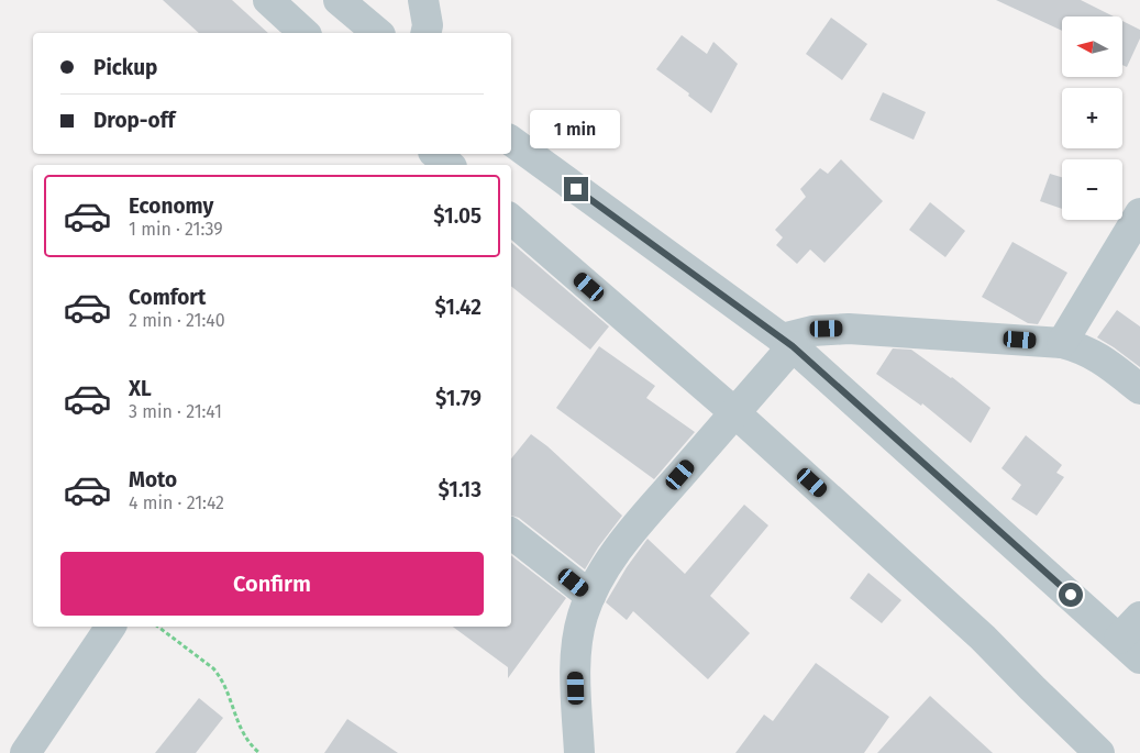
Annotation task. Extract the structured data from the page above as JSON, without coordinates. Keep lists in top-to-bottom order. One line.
{"north":"left","page":{"map_buttons":["+","−"],"banner":["Pickup","Drop-off"],"bubble":"1 min","list":[{"name":"Economy","note":"1 min · 21:39","value":"$1.05"},{"name":"Comfort","note":"2 min · 21:40","value":"$1.42"},{"name":"XL","note":"3 min · 21:41","value":"$1.79"},{"name":"Moto","note":"4 min · 21:42","value":"$1.13"}],"buttons":"Confirm"}}
